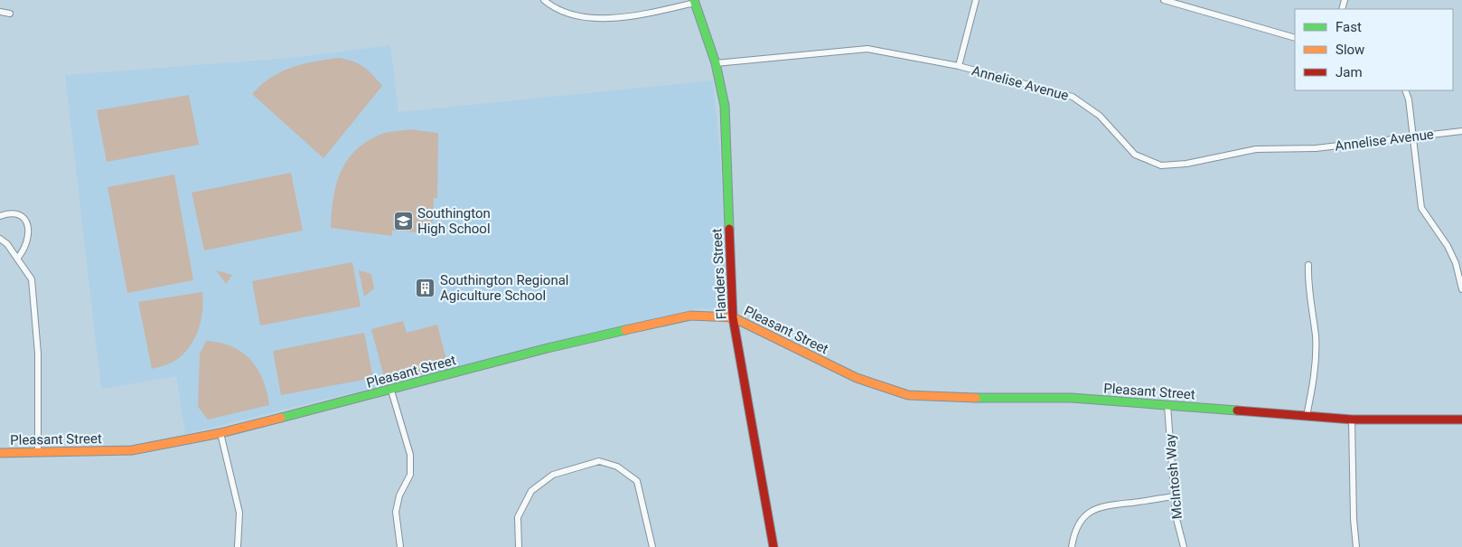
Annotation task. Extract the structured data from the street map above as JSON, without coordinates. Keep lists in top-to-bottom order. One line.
{"streets":{"street":["Annelise Avenue","Flanders Street","Pleasant Street","McIntosh Way"]},"crossings":[["Annelise Avenue","Flanders Street"],["Flanders Street","Pleasant Street"],["Pleasant Street","McIntosh Way"]],"places":{"school or university":["Southington High School"],"building":["Southington Regional Agiculture School"]},"legend":["Fast","Slow","Jam"]}
